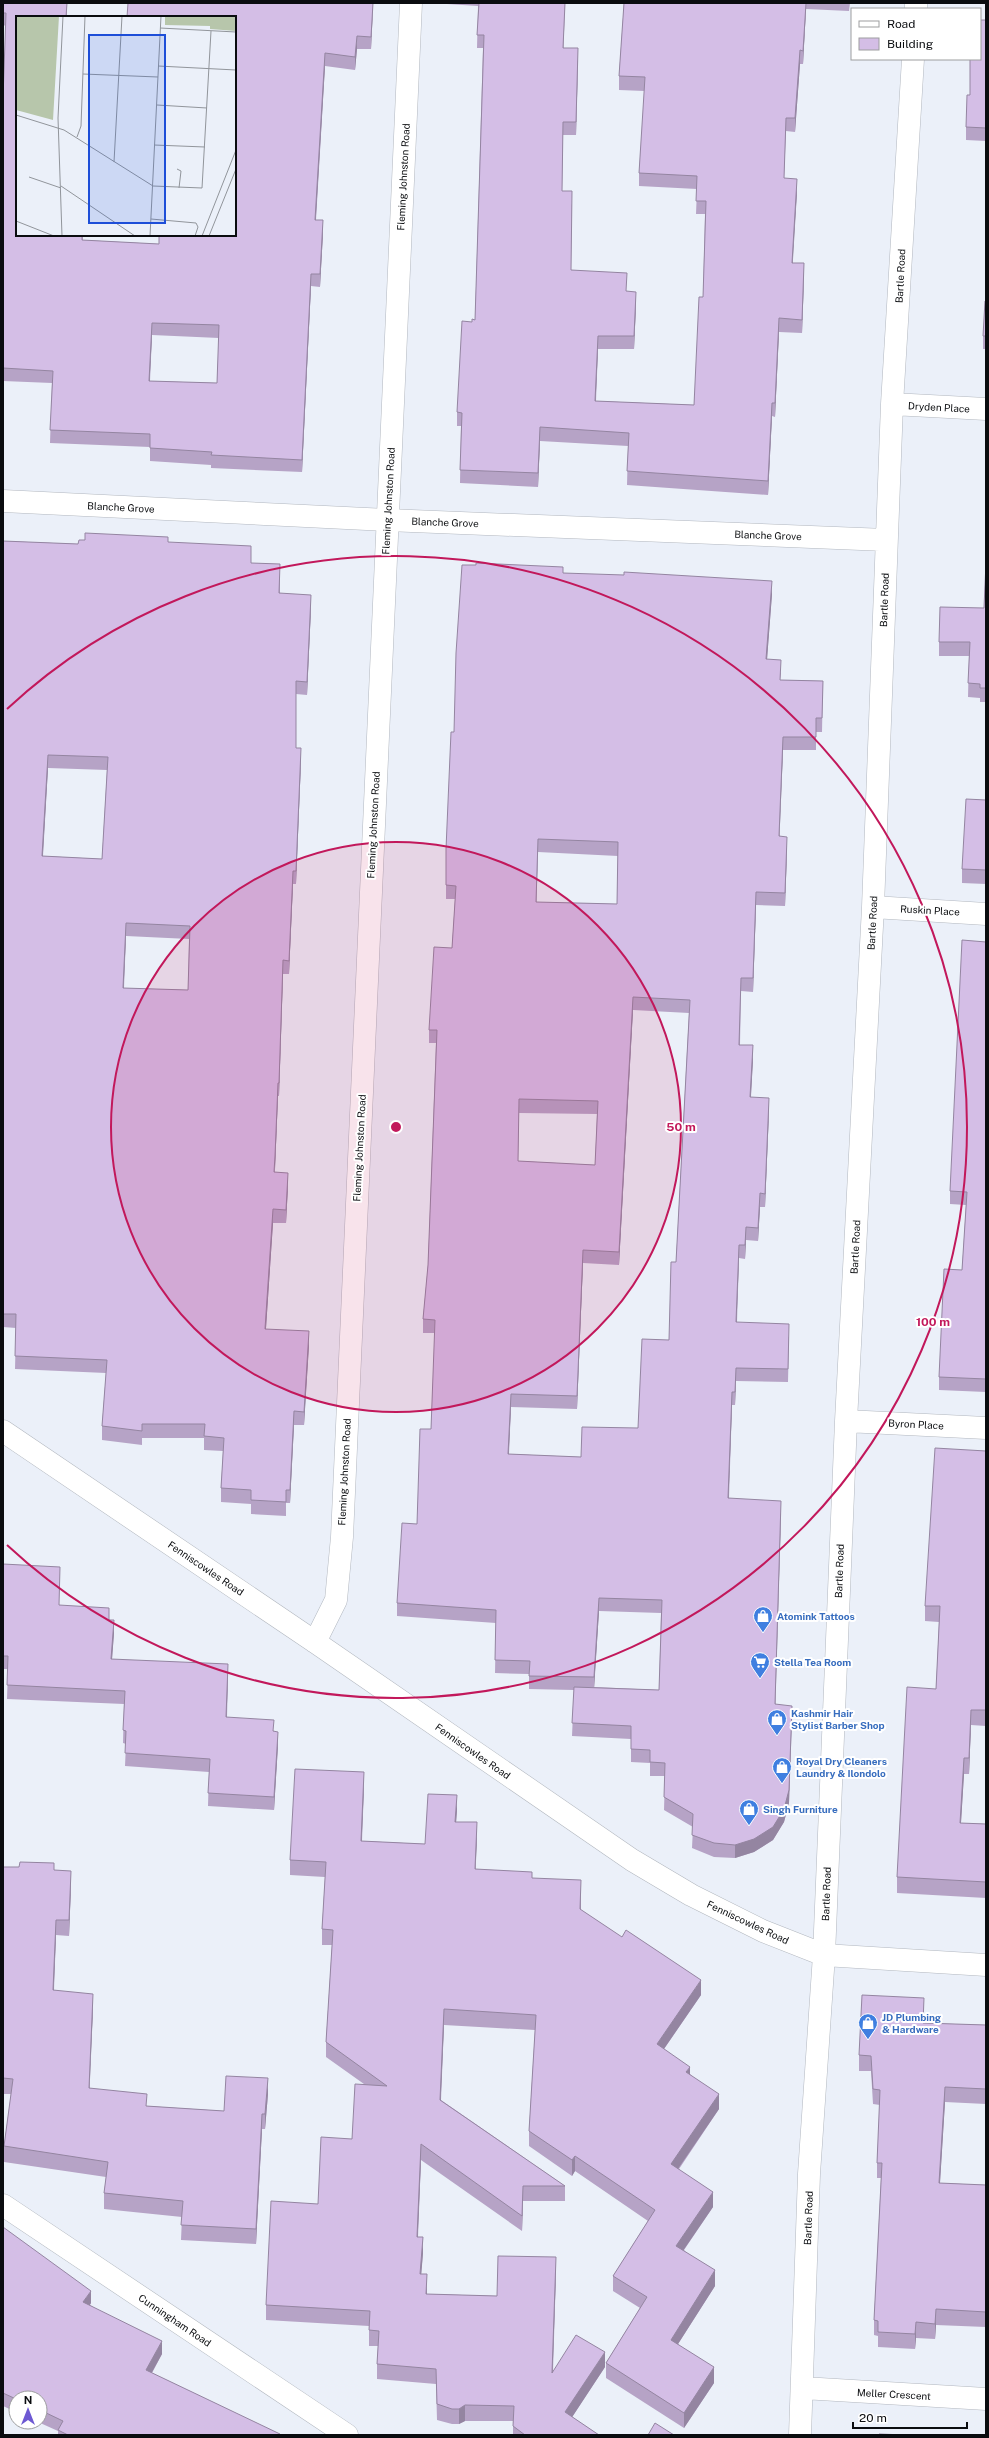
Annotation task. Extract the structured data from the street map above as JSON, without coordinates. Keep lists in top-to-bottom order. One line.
{"streets":{"street":["Fleming Johnston Road","Bartle Road","Dryden Place","Blanche Grove","Ruskin Place","Byron Place","Fenniscowles Road","Cunningham Road","Meller Crescent"]},"crossings":[["Fleming Johnston Road","Blanche Grove"],["Fleming Johnston Road","Fenniscowles Road"],["Bartle Road","Dryden Place"],["Bartle Road","Blanche Grove"],["Bartle Road","Ruskin Place"],["Bartle Road","Byron Place"],["Bartle Road","Fenniscowles Road"],["Bartle Road","Meller Crescent"]],"places":{"shop":["Atomink Tattoos","Kashmir Hair Stylist Barber Shop","Royal Dry Cleaners Laundry & Ilondolo","Singh Furniture","JD Plumbing & Hardware"],"supermarket":["Stella Tea Room"]},"legend":["Road","Building"],"scale_bar":"20 m","north":"top","rings":["50 m","100 m"]}
